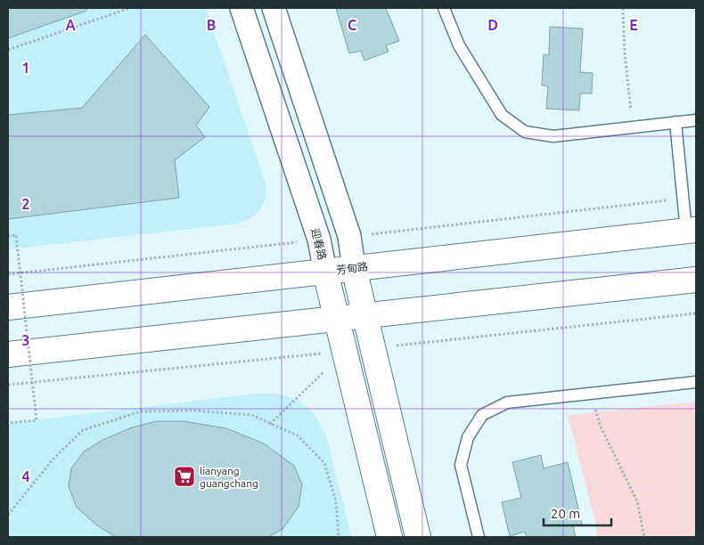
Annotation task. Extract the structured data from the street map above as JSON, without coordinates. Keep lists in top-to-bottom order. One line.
{"streets":{"main road":["迎春路","芳甸路"]},"crossings":[["迎春路","芳甸路"]],"places":{"supermarket":["lianyang guangchang"]},"scale_bar":"20 m","grid":{"columns":["A","B","C","D","E"],"rows":["1","2","3","4"]}}
